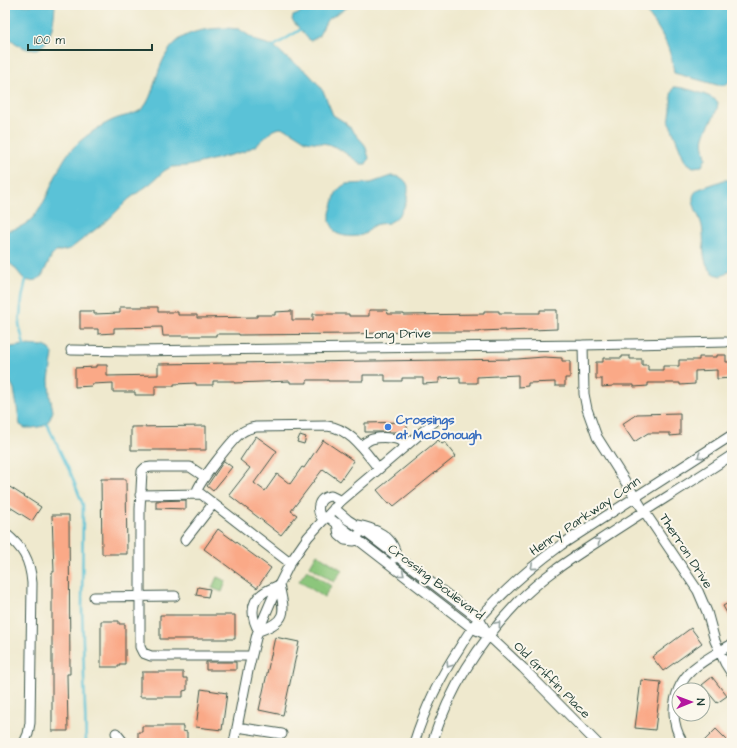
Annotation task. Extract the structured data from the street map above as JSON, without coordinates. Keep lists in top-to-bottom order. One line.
{"streets":{"street":["Long Drive","Henry Parkway Conn","Therron Drive","Crossing Boulevard","Old Griffin Place"]},"crossings":[["Long Drive","Therron Drive"],["Henry Parkway Conn","Therron Drive"],["Henry Parkway Conn","Crossing Boulevard"],["Crossing Boulevard","Old Griffin Place"]],"places":["Crossings at McDonough"],"scale_bar":"100 m","north":"right"}
